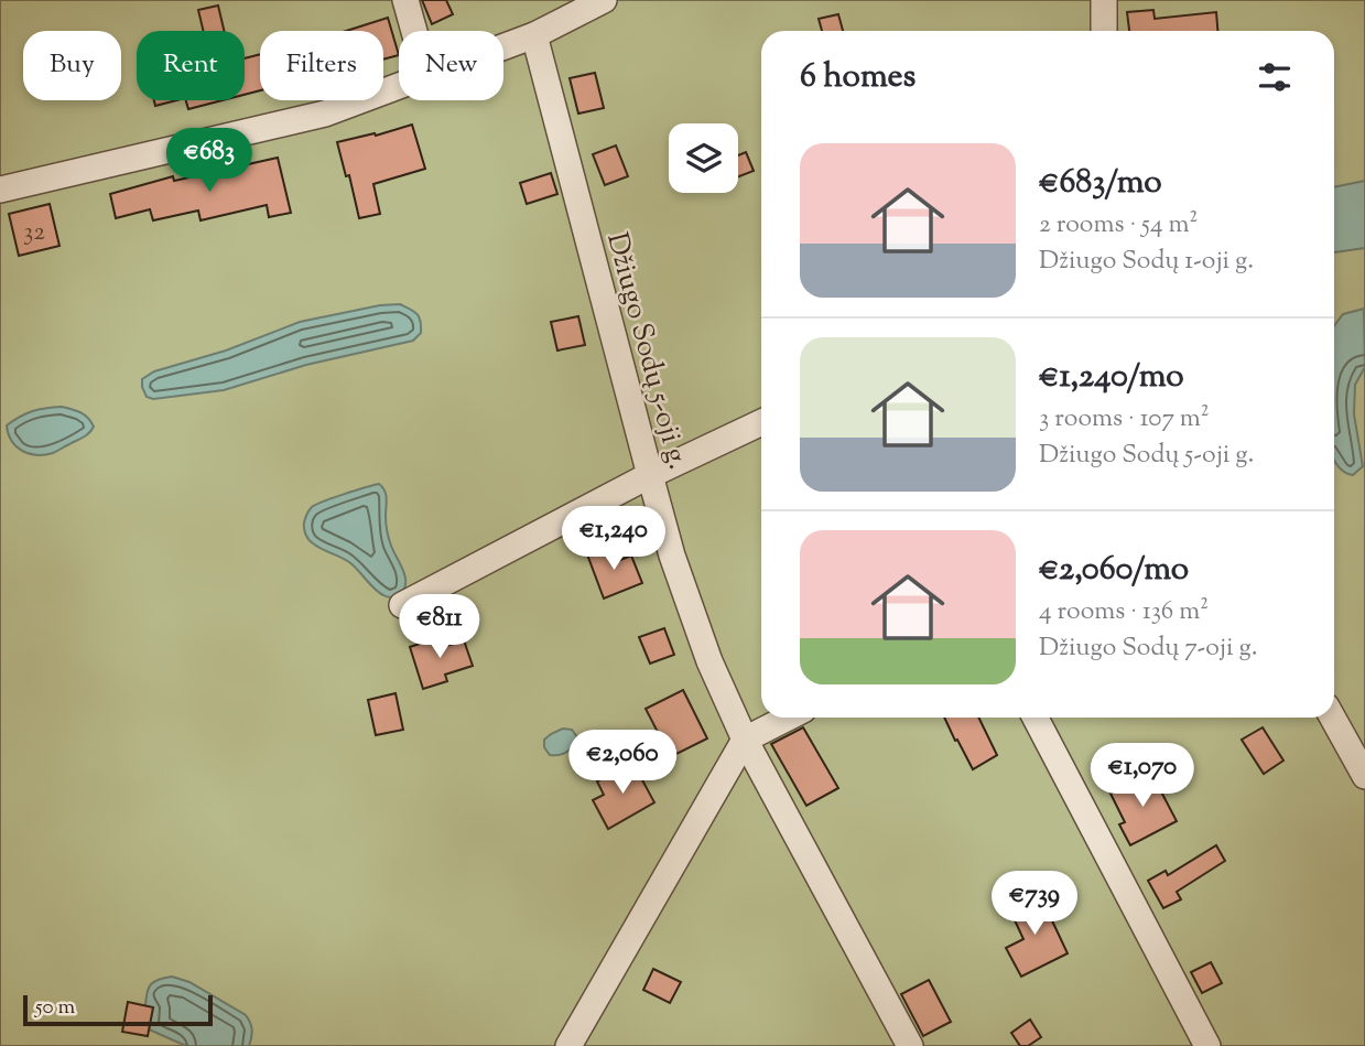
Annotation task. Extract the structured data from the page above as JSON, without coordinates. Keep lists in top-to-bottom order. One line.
{"streets":{"street":["Džiugo Sodų 5-oji g."]},"house_numbers":["32"],"scale_bar":"50 m","page":{"chip":["Buy","Rent","Filters","New"],"heading":"6 homes","list":[{"name":"€683/mo","note":"2 rooms · 54 m² · Džiugo Sodų 1-oji g."},{"name":"€1,240/mo","note":"3 rooms · 107 m² · Džiugo Sodų 5-oji g."},{"name":"€2,060/mo","note":"4 rooms · 136 m² · Džiugo Sodų 7-oji g."}],"price":["€683","€1,240","€811","€2,060","€1,070","€739"],"scale":"50 m"}}
